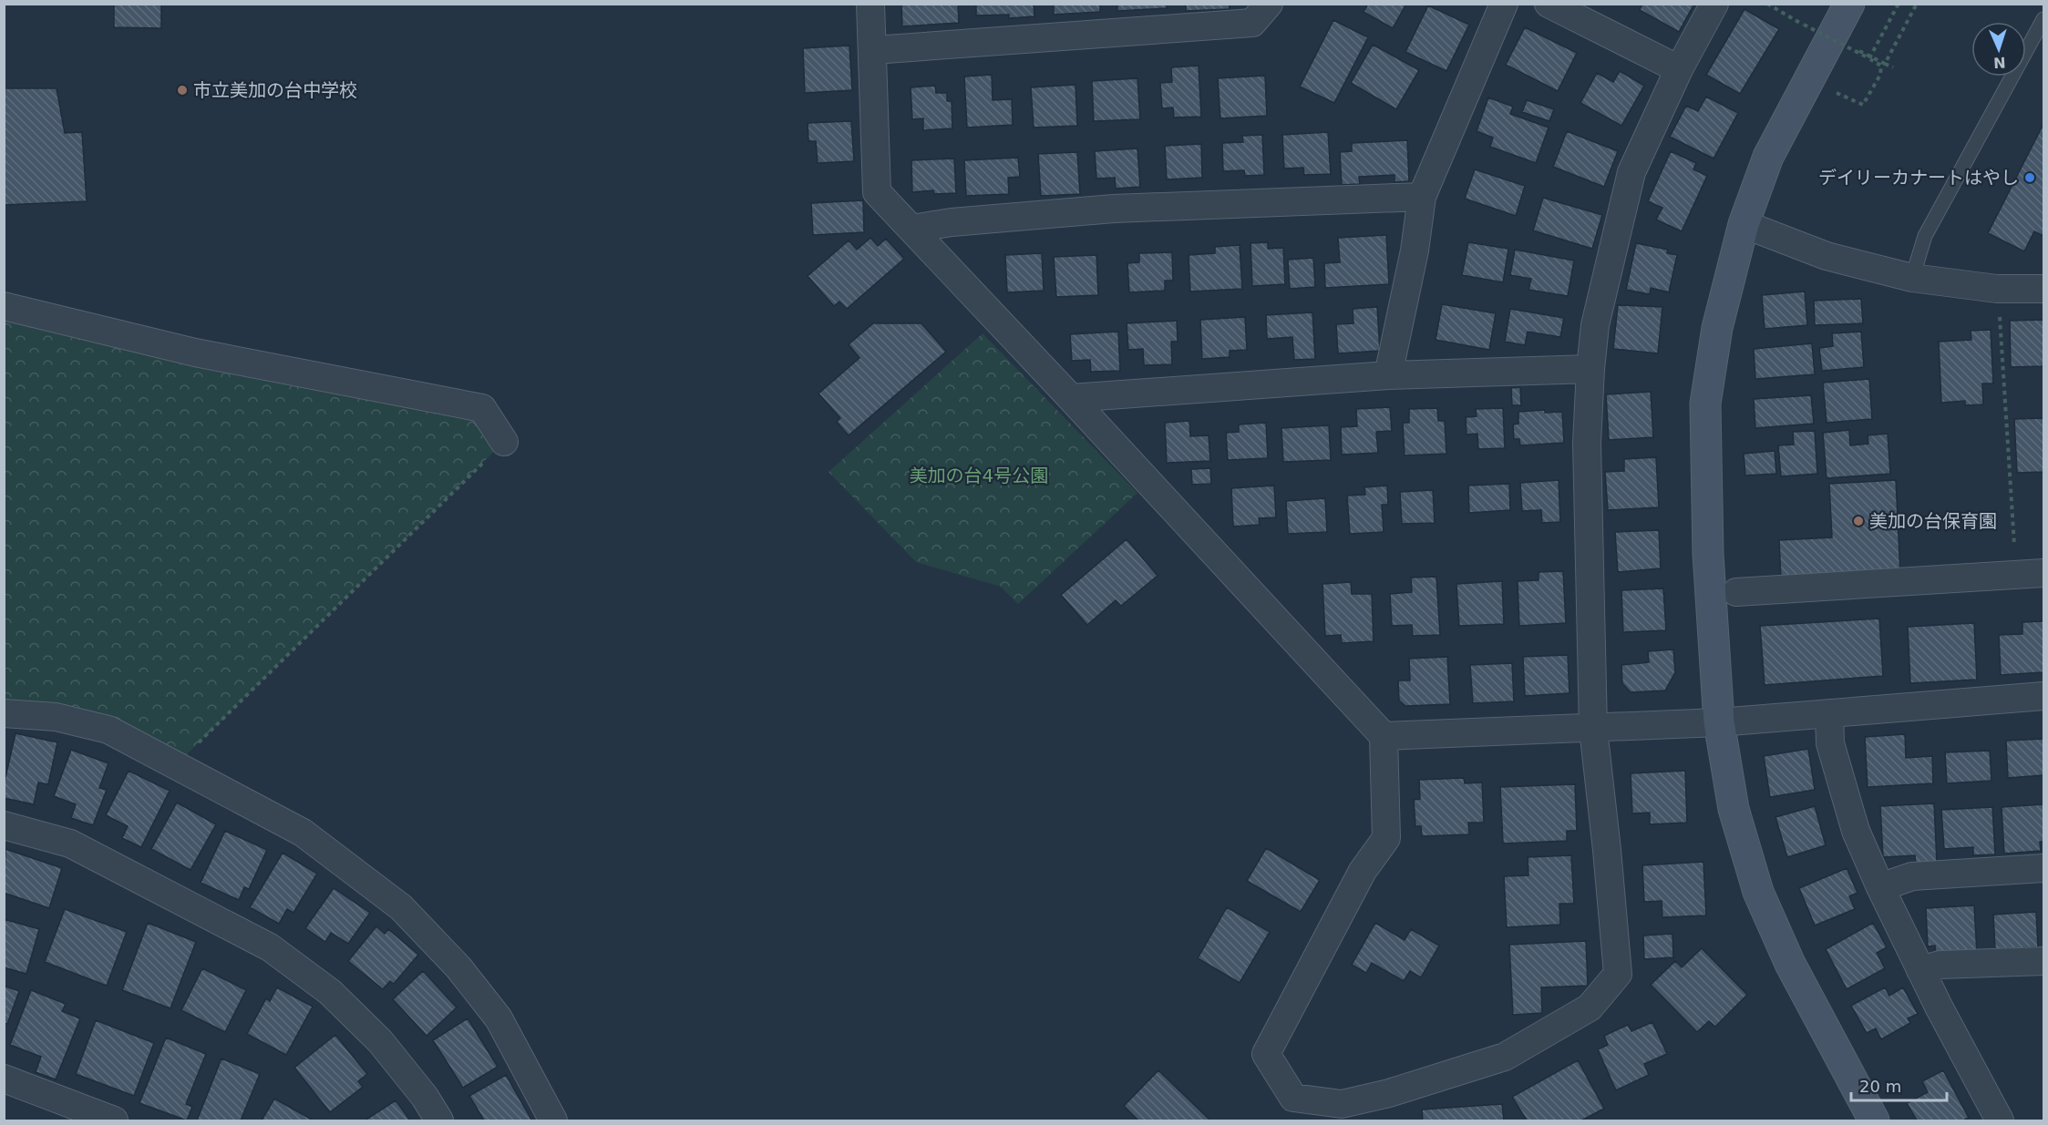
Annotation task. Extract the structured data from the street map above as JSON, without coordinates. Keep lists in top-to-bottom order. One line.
{"parks":["美加の台4号公園"],"places":["市立美加の台中学校","デイリーカナートはやし","美加の台保育園"],"scale_bar":"20 m","north":"bottom"}
